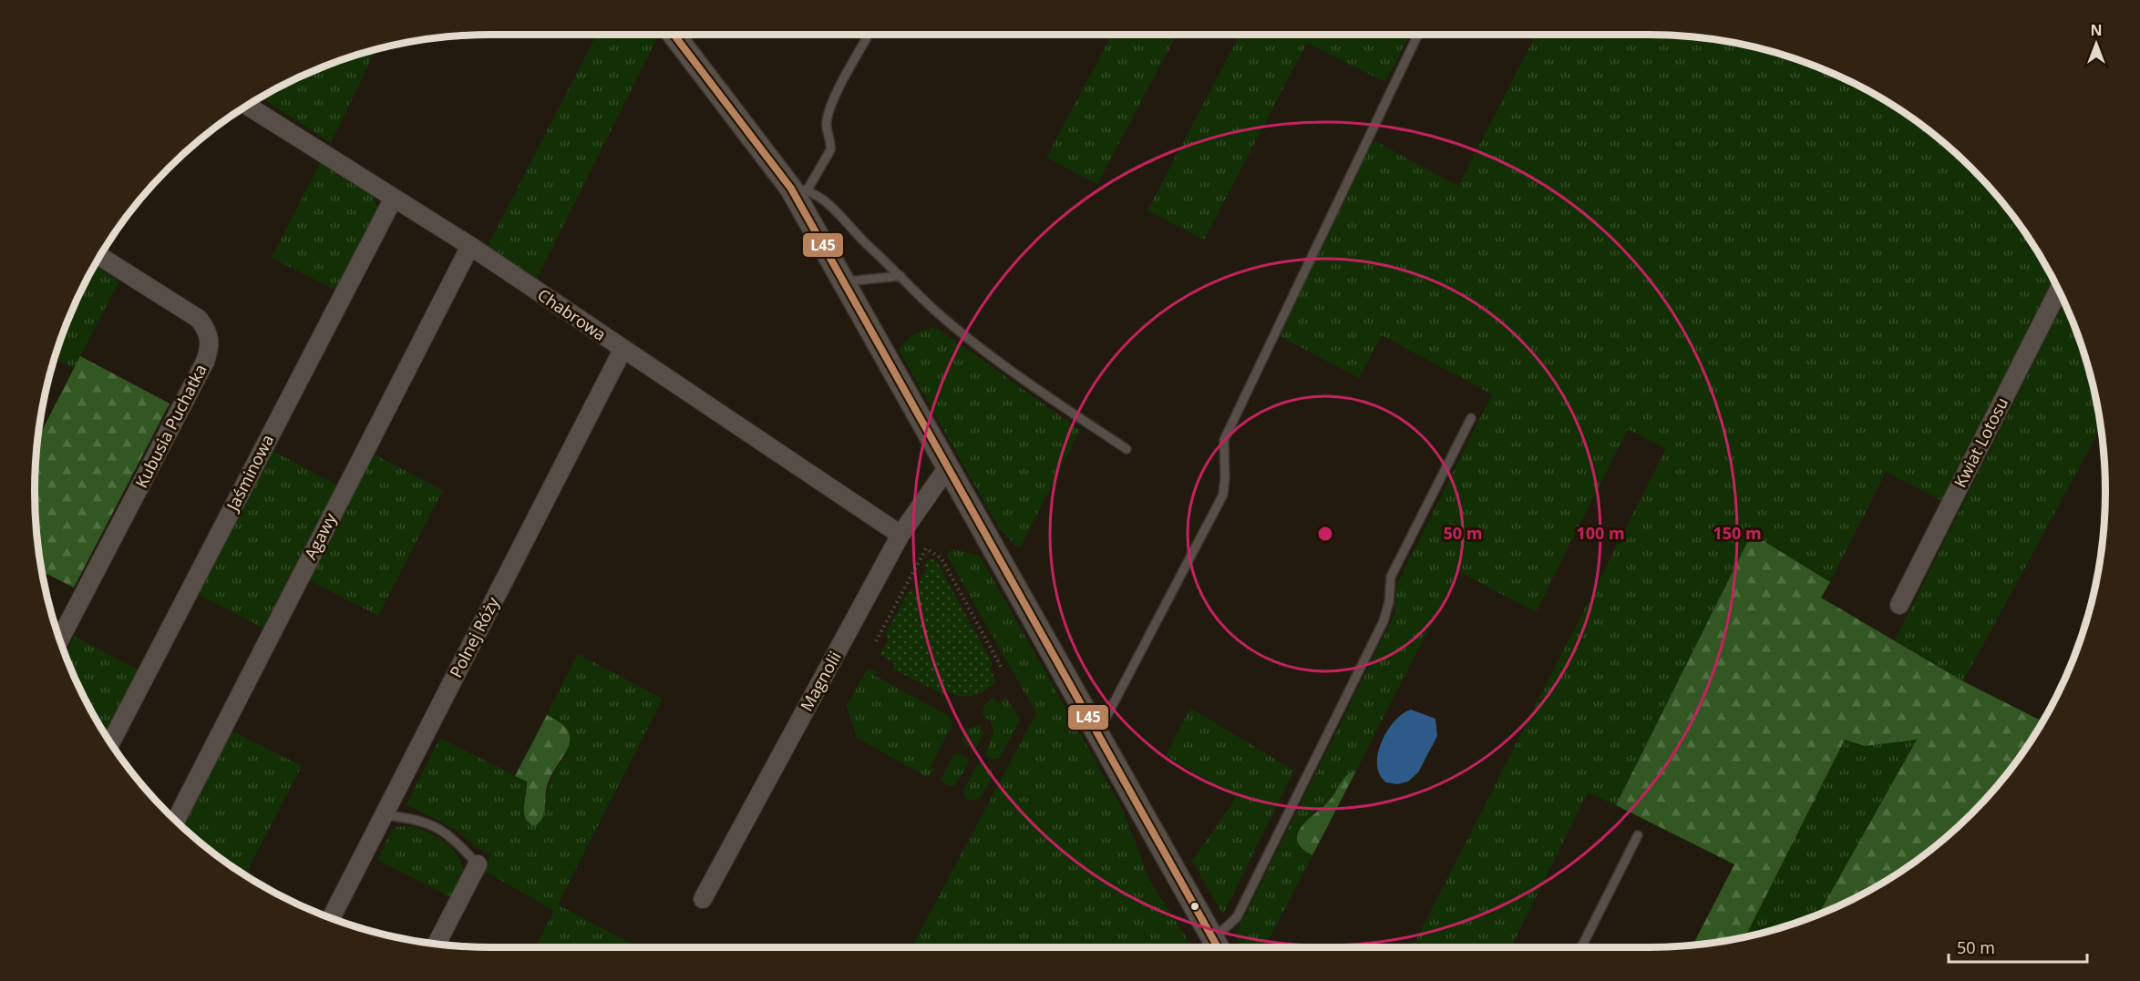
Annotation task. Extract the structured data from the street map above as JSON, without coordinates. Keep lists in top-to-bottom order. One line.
{"streets":{"street":["Chabrowa","Kubusia Puchatka","Kwiat Lotosu","Jaśminowa","Agawy","Polnej Róży","Magnolii"]},"crossings":[["Chabrowa","Jaśminowa"],["Chabrowa","Agawy"],["Chabrowa","Polnej Róży"],["Chabrowa","Magnolii"]],"lines":["transit line L45"],"scale_bar":"50 m","north":"top","rings":["50 m","100 m","150 m"]}
